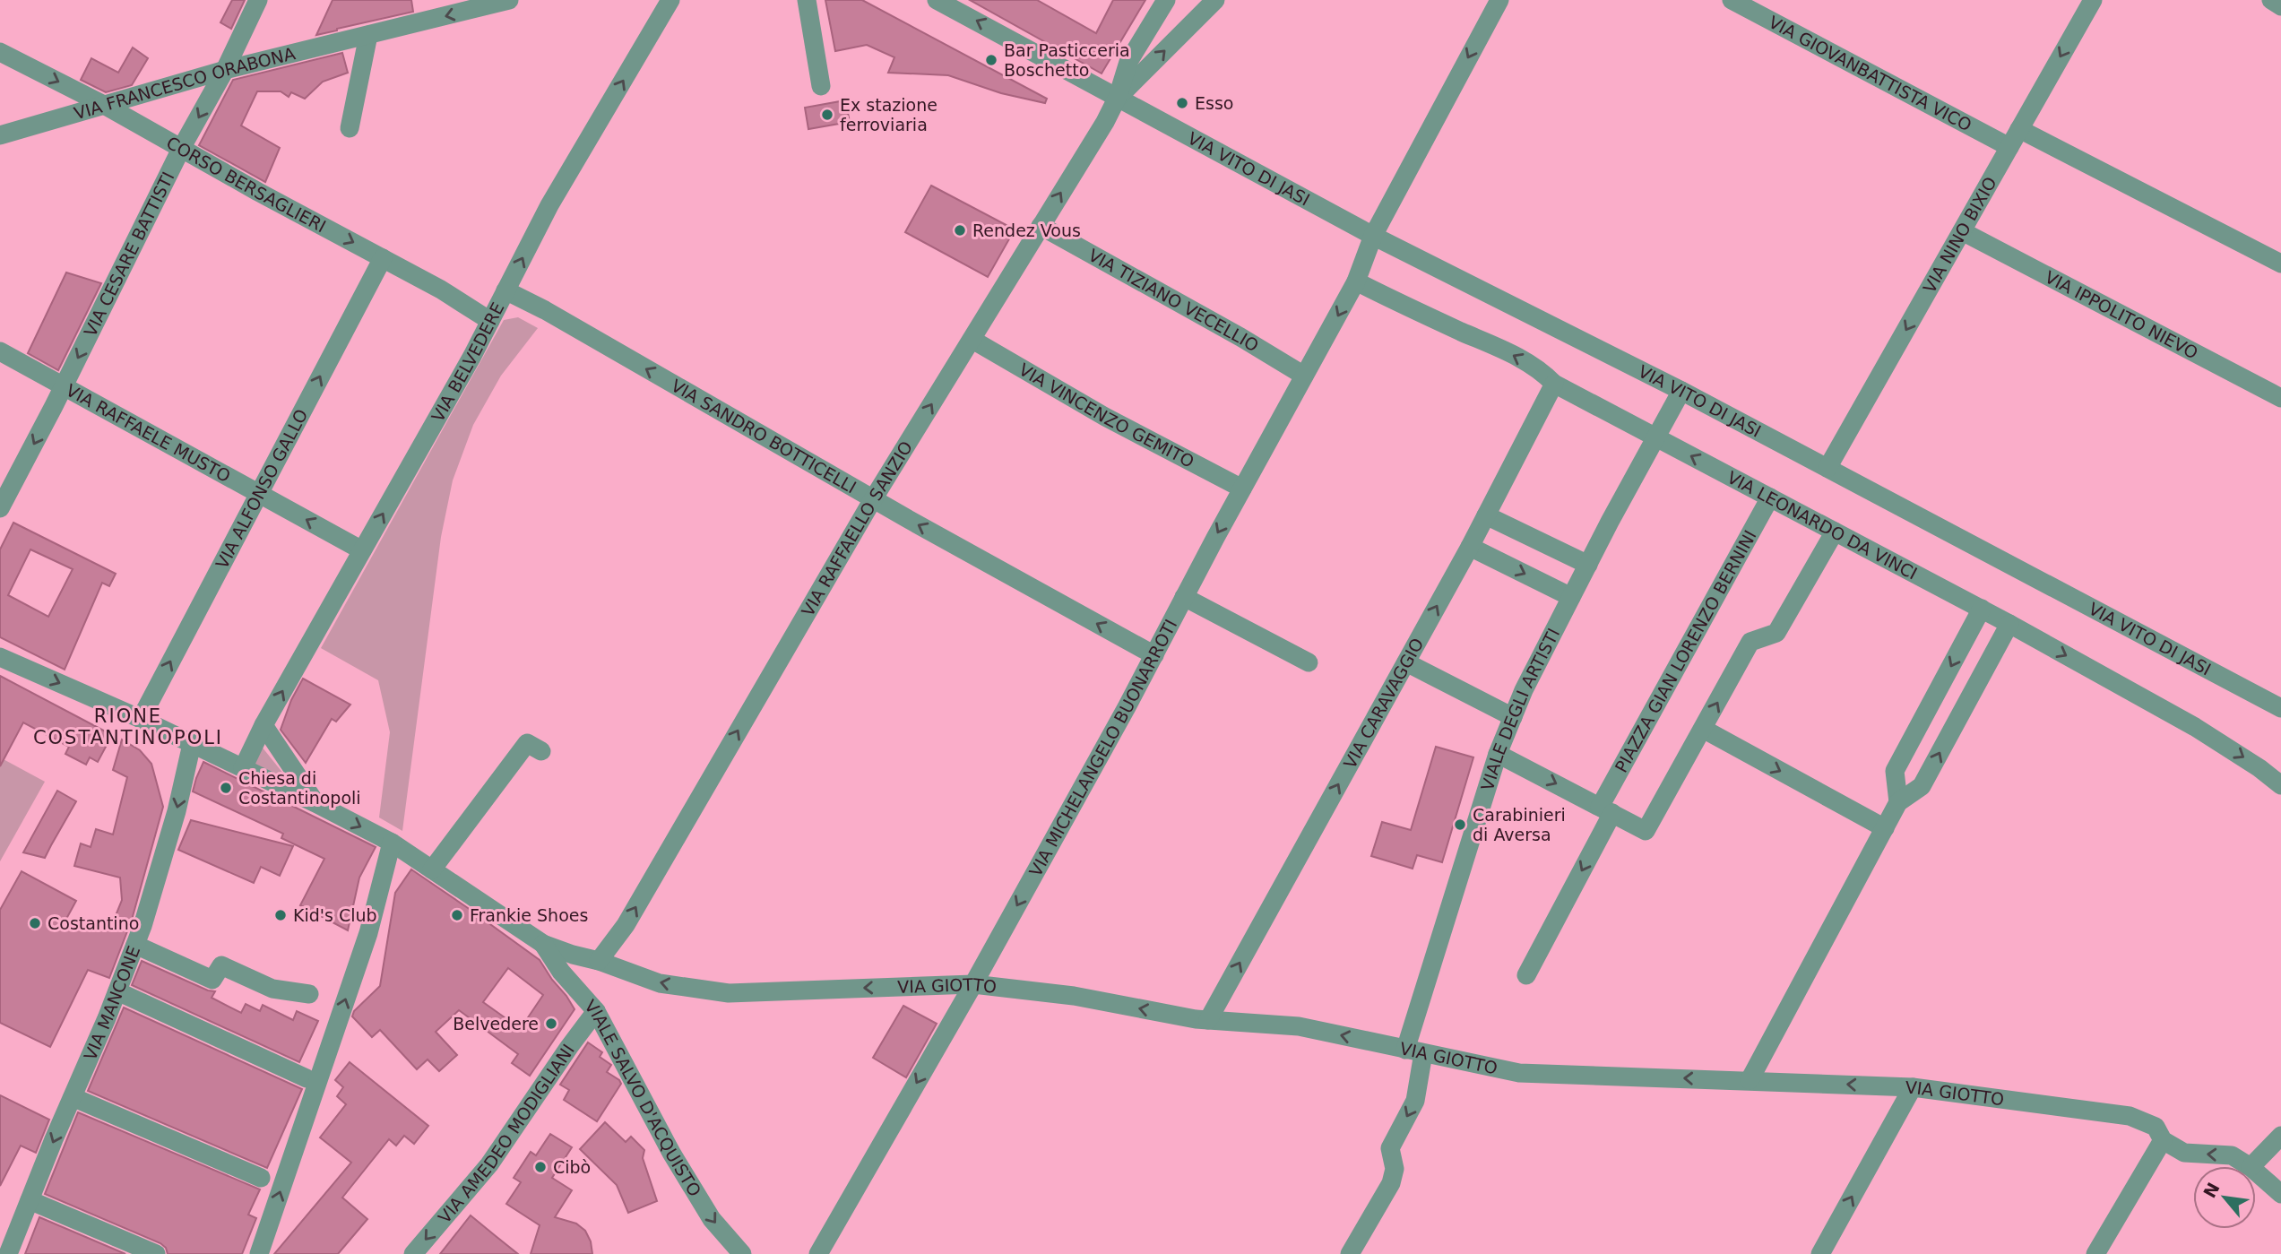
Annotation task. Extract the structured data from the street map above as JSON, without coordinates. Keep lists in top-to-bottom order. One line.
{"streets":{"street":["VIA GIOVANBATTISTA VICO","VIA FRANCESCO ORABONA","VIA VITO DI JASI","CORSO BERSAGLIERI","VIA NINO BIXIO","VIA CESARE BATTISTI","VIA TIZIANO VECELLIO","VIA IPPOLITO NIEVO","VIA BELVEDERE","VIA VINCENZO GEMITO","VIA RAFFAELE MUSTO","VIA SANDRO BOTTICELLI","VIA ALFONSO GALLO","VIA LEONARDO DA VINCI","VIA RAFFAELLO SANZIO","PIAZZA GIAN LORENZO BERNINI","VIA CARAVAGGIO","VIALE DEGLI ARTISTI","VIA MICHELANGELO BUONARROTI","VIA GIOTTO","VIA MANCONE","VIALE SALVO D'ACQUISTO","VIA AMEDEO MODIGLIANI"]},"crossings":[["VIA GIOVANBATTISTA VICO","VIA NINO BIXIO"],["VIA FRANCESCO ORABONA","CORSO BERSAGLIERI"],["VIA FRANCESCO ORABONA","VIA CESARE BATTISTI"],["VIA VITO DI JASI","VIA NINO BIXIO"],["VIA VITO DI JASI","VIA RAFFAELLO SANZIO"],["VIA VITO DI JASI","VIALE DEGLI ARTISTI"],["VIA VITO DI JASI","VIA MICHELANGELO BUONARROTI"],["CORSO BERSAGLIERI","VIA CESARE BATTISTI"],["CORSO BERSAGLIERI","VIA BELVEDERE"],["CORSO BERSAGLIERI","VIA ALFONSO GALLO"],["VIA NINO BIXIO","VIA IPPOLITO NIEVO"],["VIA CESARE BATTISTI","VIA RAFFAELE MUSTO"],["VIA TIZIANO VECELLIO","VIA RAFFAELLO SANZIO"],["VIA TIZIANO VECELLIO","VIA MICHELANGELO BUONARROTI"],["VIA BELVEDERE","VIA RAFFAELE MUSTO"],["VIA BELVEDERE","VIA SANDRO BOTTICELLI"],["VIA VINCENZO GEMITO","VIA RAFFAELLO SANZIO"],["VIA VINCENZO GEMITO","VIA MICHELANGELO BUONARROTI"],["VIA RAFFAELE MUSTO","VIA ALFONSO GALLO"],["VIA SANDRO BOTTICELLI","VIA RAFFAELLO SANZIO"],["VIA SANDRO BOTTICELLI","VIA MICHELANGELO BUONARROTI"],["VIA LEONARDO DA VINCI","PIAZZA GIAN LORENZO BERNINI"],["VIA LEONARDO DA VINCI","VIA CARAVAGGIO"],["VIA LEONARDO DA VINCI","VIALE DEGLI ARTISTI"],["VIA LEONARDO DA VINCI","VIA MICHELANGELO BUONARROTI"],["VIA RAFFAELLO SANZIO","VIA GIOTTO"],["VIA CARAVAGGIO","VIA GIOTTO"],["VIALE DEGLI ARTISTI","VIA GIOTTO"],["VIA MICHELANGELO BUONARROTI","VIA GIOTTO"],["VIA GIOTTO","VIALE SALVO D'ACQUISTO"],["VIALE SALVO D'ACQUISTO","VIA AMEDEO MODIGLIANI"]],"one_way":["CORSO BERSAGLIERI","VIA NINO BIXIO","VIA CESARE BATTISTI","VIA BELVEDERE","VIA SANDRO BOTTICELLI","VIA ALFONSO GALLO","VIA RAFFAELLO SANZIO","VIA CARAVAGGIO","VIA MICHELANGELO BUONARROTI","VIA GIOTTO","VIA MANCONE","VIALE SALVO D'ACQUISTO","VIA AMEDEO MODIGLIANI"],"districts":["RIONE COSTANTINOPOLI"],"places":["Bar Pasticceria Boschetto","Esso","Ex stazione ferroviaria","Rendez Vous","Chiesa di Costantinopoli","Carabinieri di Aversa","Kid's Club","Frankie Shoes","Costantino","Belvedere","Cibò"],"north":"top left"}
